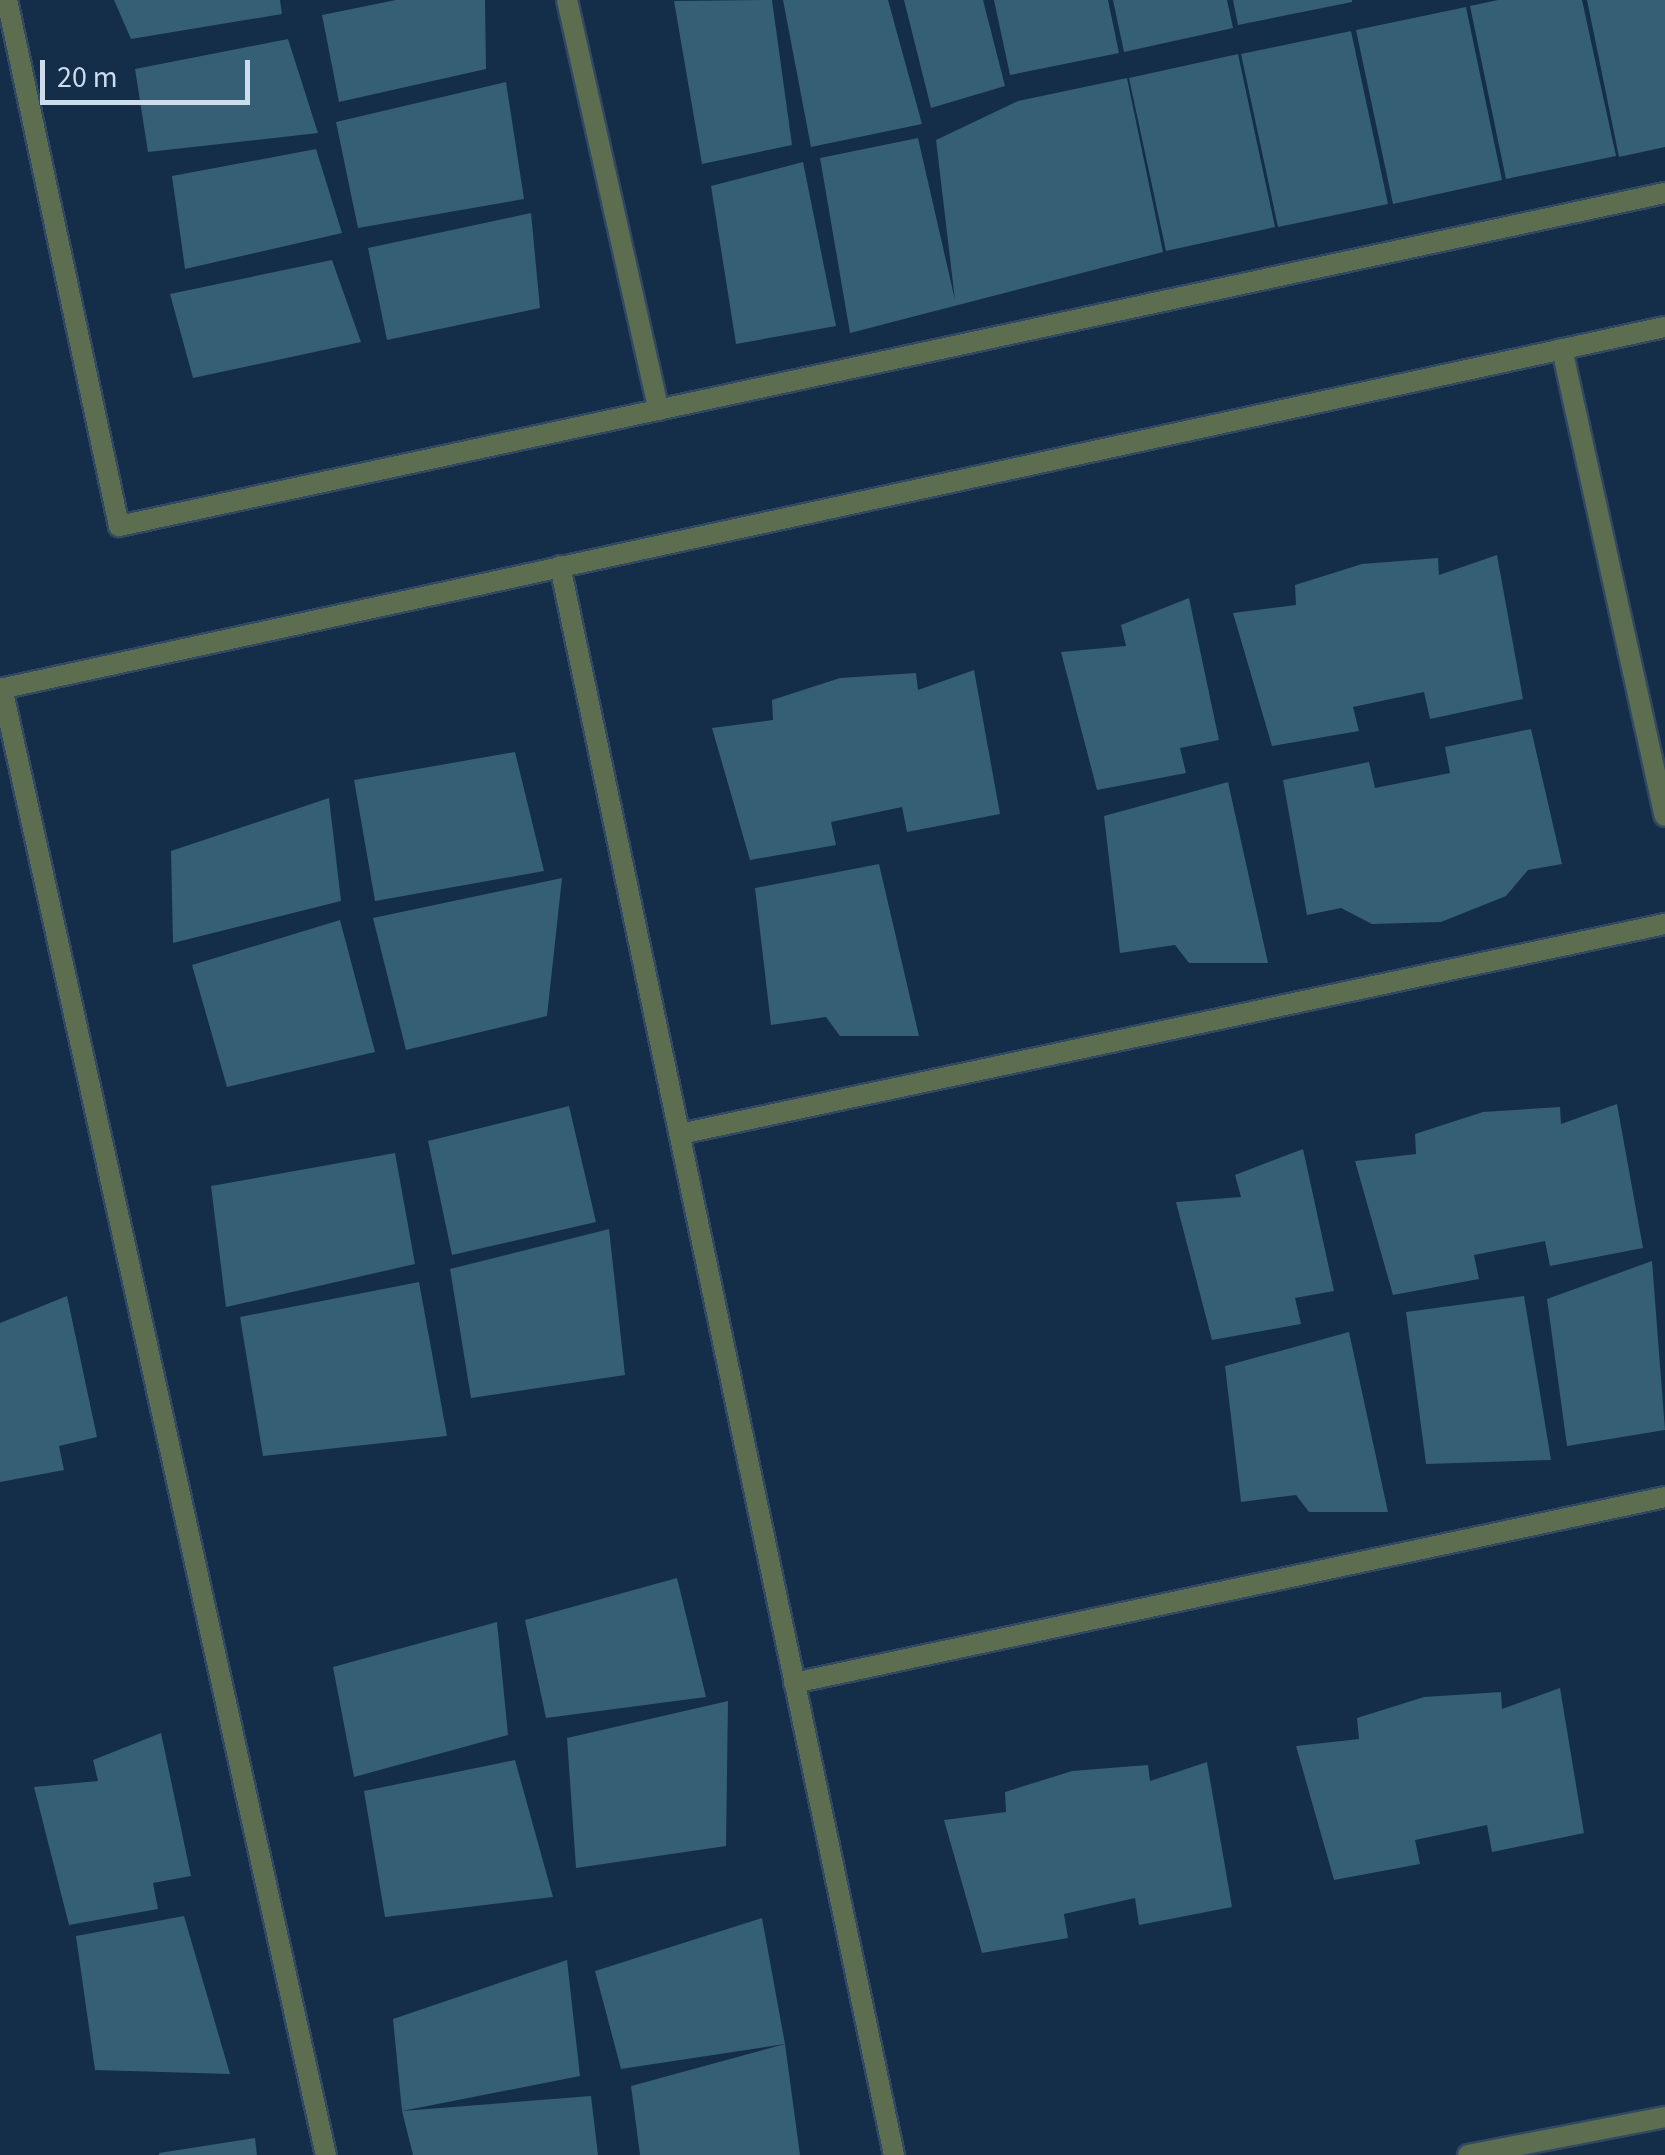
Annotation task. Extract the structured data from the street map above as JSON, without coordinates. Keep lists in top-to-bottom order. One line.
{"scale_bar":"20 m"}
